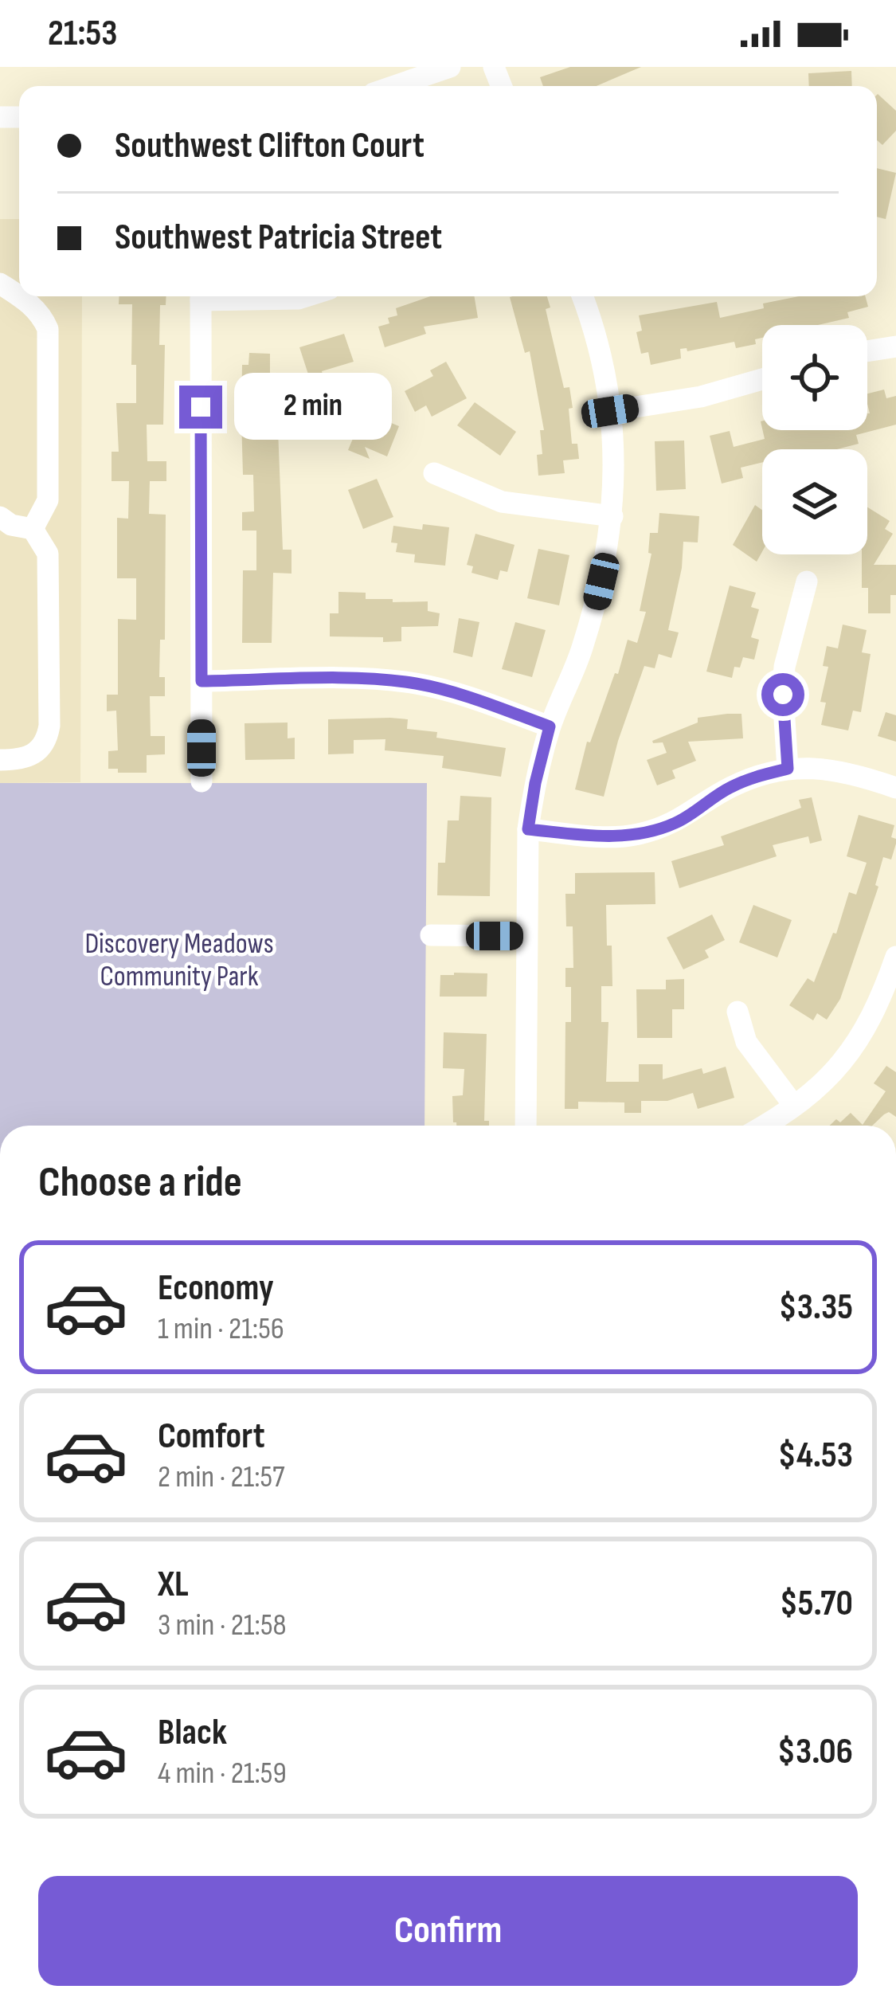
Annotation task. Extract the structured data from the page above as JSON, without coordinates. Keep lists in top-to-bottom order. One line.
{"parks":["Discovery Meadows Community Park"],"page":{"status":"21:53","banner":["Southwest Clifton Court","Southwest Patricia Street"],"bubble":"2 min","heading":"Choose a ride","list":[{"name":"Economy","note":"1 min · 21:56","value":"$3.35"},{"name":"Comfort","note":"2 min · 21:57","value":"$4.53"},{"name":"XL","note":"3 min · 21:58","value":"$5.70"},{"name":"Black","note":"4 min · 21:59","value":"$3.06"}],"buttons":"Confirm"}}
